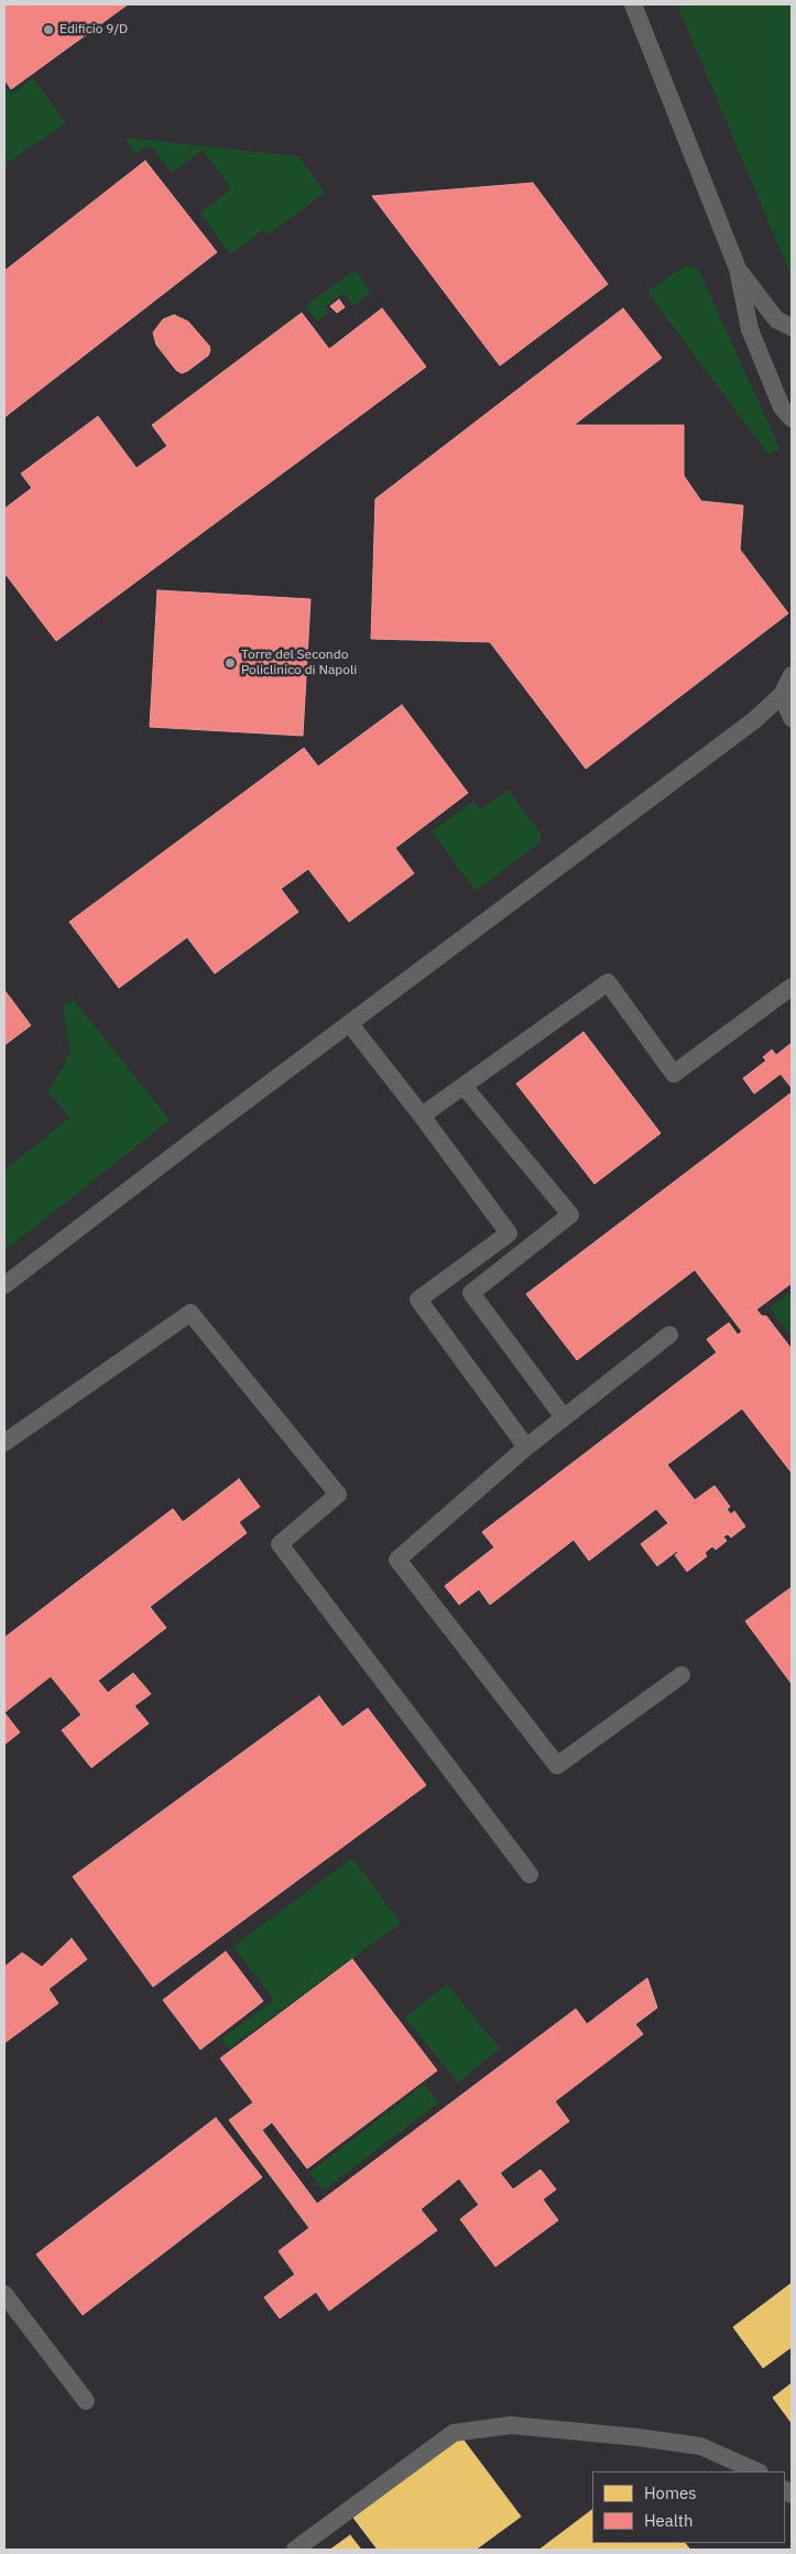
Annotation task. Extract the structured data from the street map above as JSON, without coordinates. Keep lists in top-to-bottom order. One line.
{"places":["Edificio 9/D","Torre del Secondo Policlinico di Napoli"],"legend":["Homes","Health"]}
